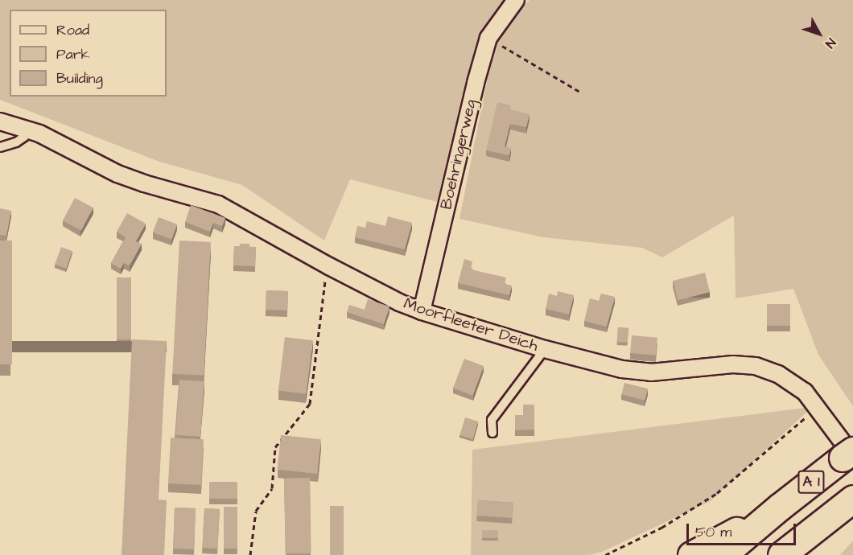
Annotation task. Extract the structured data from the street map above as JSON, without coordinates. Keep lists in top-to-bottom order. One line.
{"streets":{"highway":["A 1"],"street":["Boehringerweg","Moorfleeter Deich"]},"crossings":[["Boehringerweg","Moorfleeter Deich"],["Moorfleeter Deich","A 1"]],"legend":["Road","Park","Building"],"scale_bar":"50 m","north":"bottom right"}
